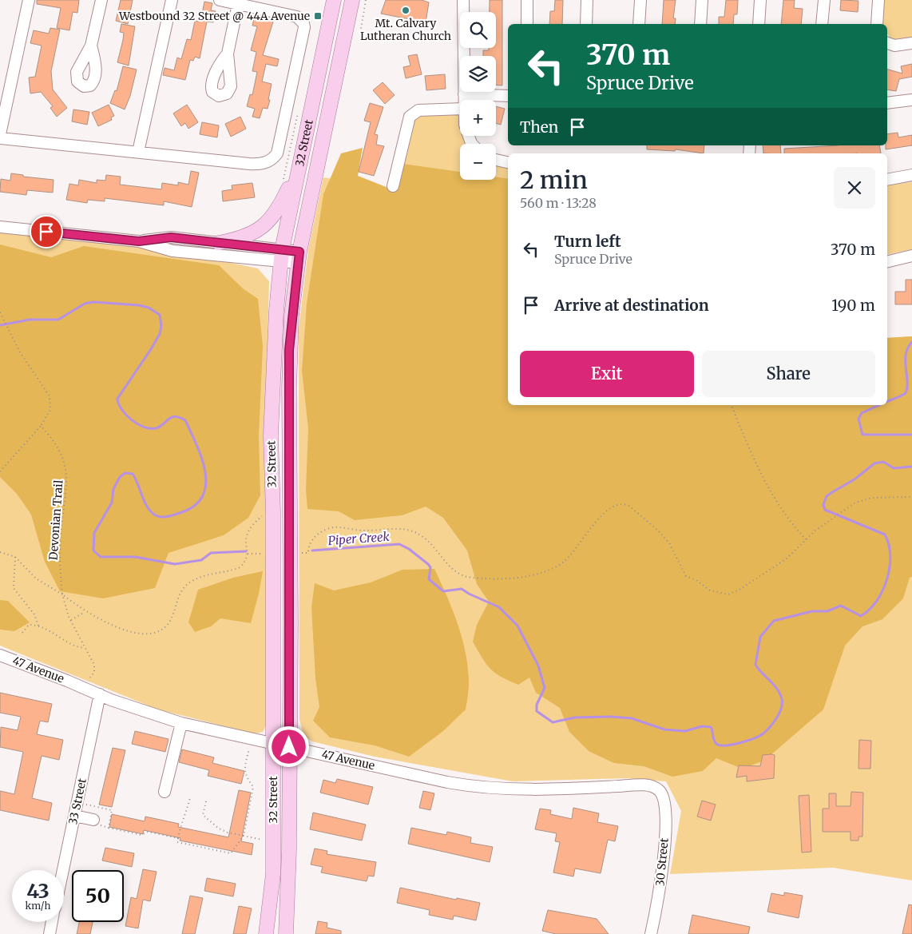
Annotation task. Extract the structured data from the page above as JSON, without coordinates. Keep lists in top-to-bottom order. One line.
{"streets":{"main road":["32 Street"],"street":["47 Avenue","33 Street","30 Street"],"path":["Devonian Trail"]},"crossings":[["32 Street","47 Avenue"],["47 Avenue","33 Street"],["47 Avenue","30 Street"]],"water":["Piper Creek"],"places":{"other":["Mt. Calvary Lutheran Church"],"transit":["Westbound 32 Street @ 44A Avenue"]},"page":{"map_buttons":["+","−"],"turn":["370 m","Spruce Drive"],"then":"Then","heading":["2 min","560 m · 13:28"],"list":[{"name":"Turn left","note":"Spruce Drive","value":"370 m"},{"name":"Arrive at destination","value":"190 m"}],"buttons":["Exit","Share"],"speed":"43 km/h","limit":"50"}}
